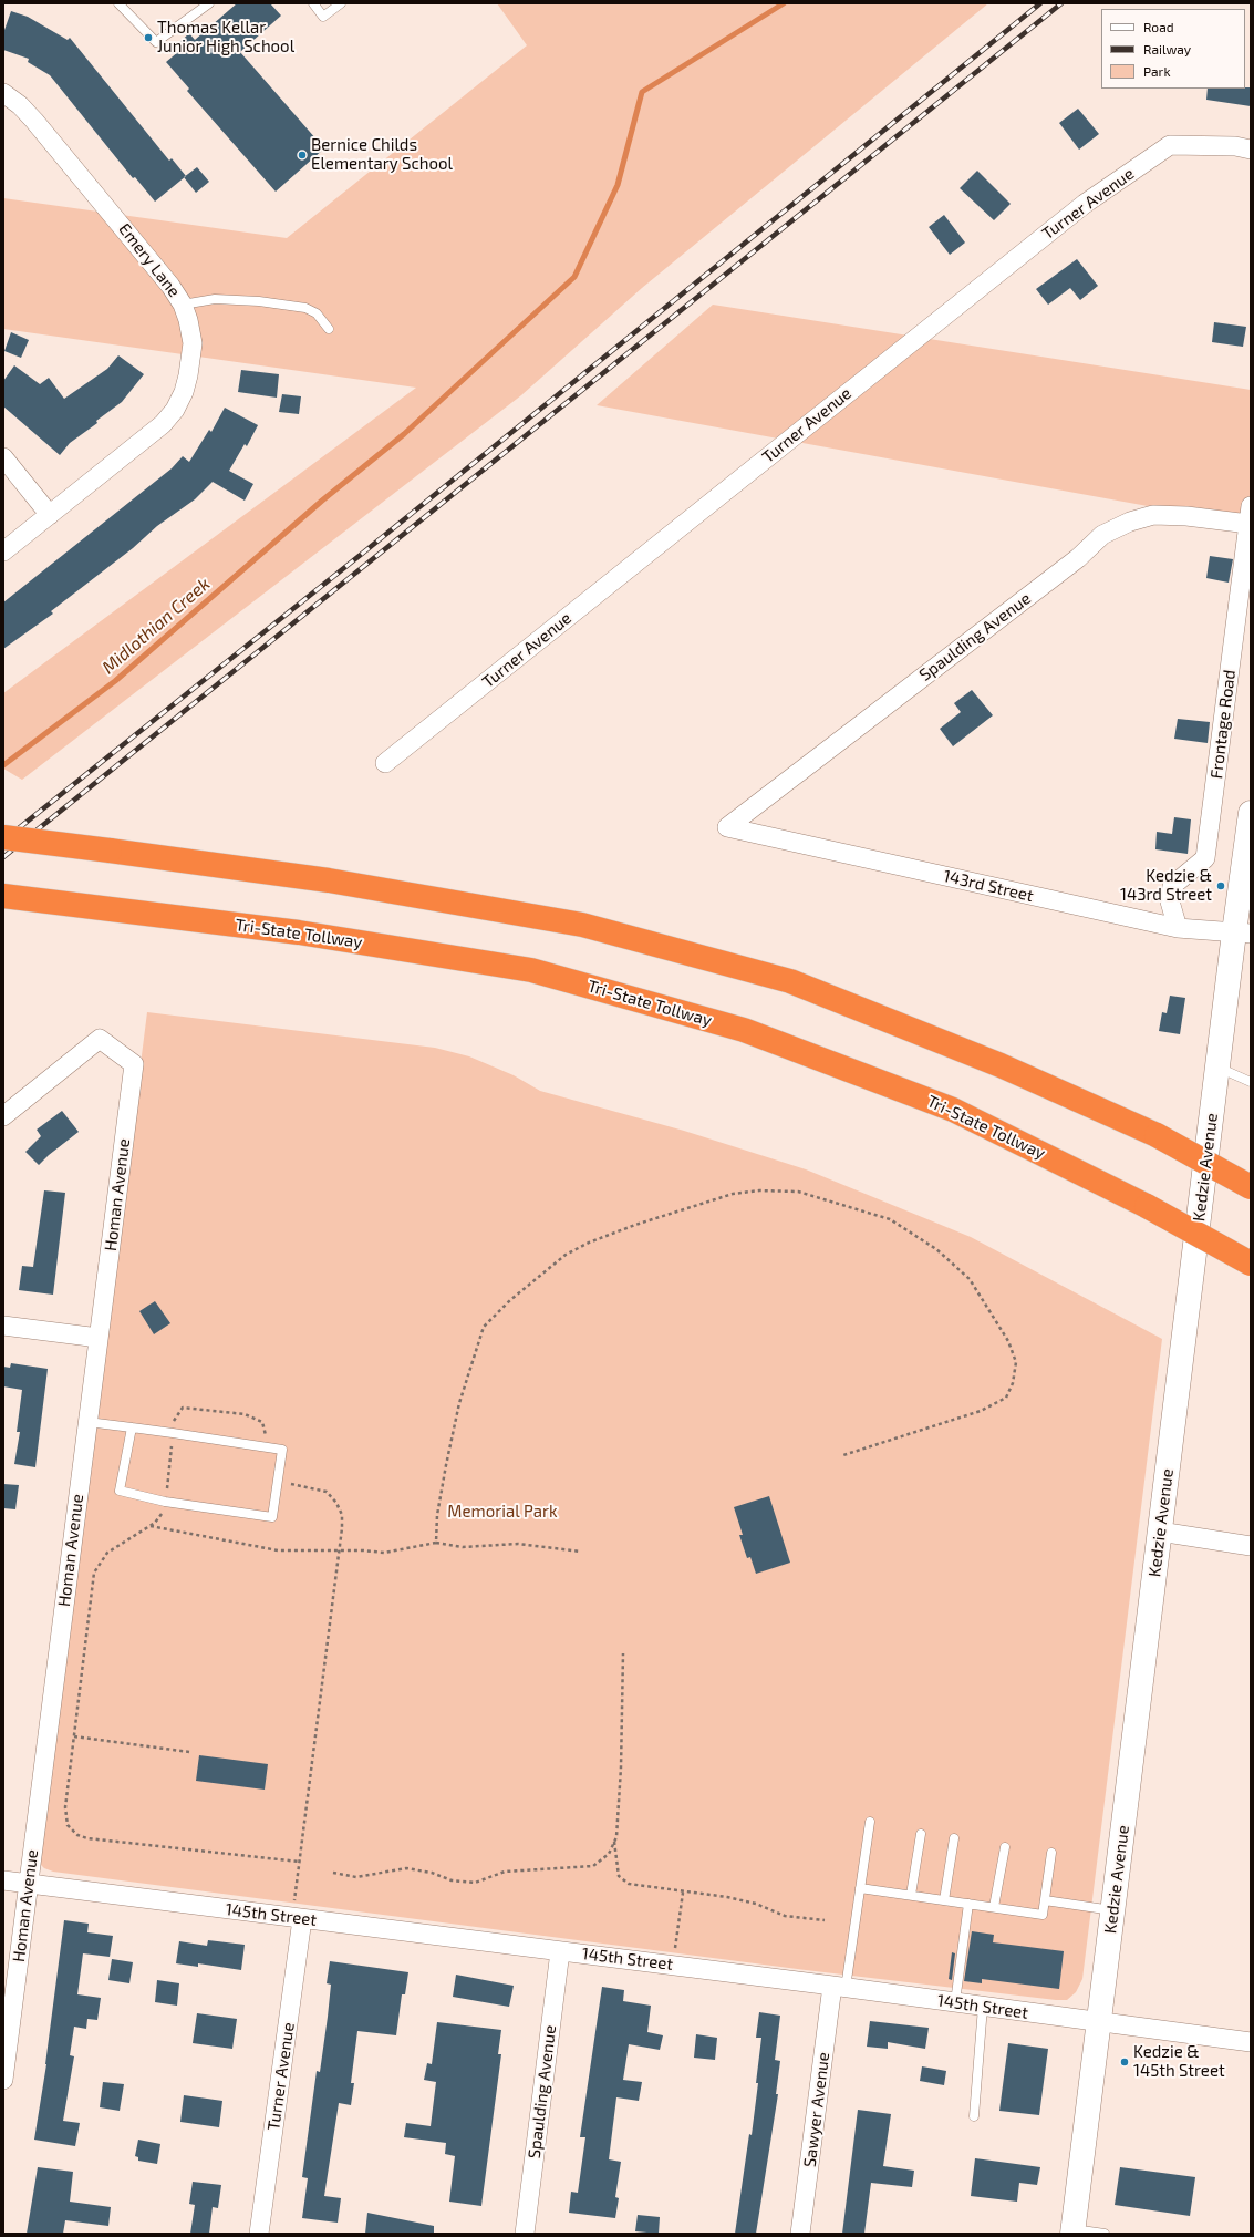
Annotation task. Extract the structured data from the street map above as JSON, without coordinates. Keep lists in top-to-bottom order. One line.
{"streets":{"highway":["Tri-State Tollway"],"main road":["Kedzie Avenue"],"street":["Turner Avenue","Emery Lane","Spaulding Avenue","Frontage Road","143rd Street","Homan Avenue","145th Street","Sawyer Avenue"]},"crossings":[["Turner Avenue","145th Street"],["Spaulding Avenue","Frontage Road"],["Spaulding Avenue","143rd Street"],["Spaulding Avenue","145th Street"],["Frontage Road","143rd Street"],["143rd Street","Kedzie Avenue"],["Kedzie Avenue","145th Street"],["Homan Avenue","145th Street"],["145th Street","Sawyer Avenue"]],"water":["Midlothian Creek"],"parks":["Memorial Park"],"places":["Thomas Kellar Junior High School","Bernice Childs Elementary School","Kedzie & 143rd Street","Kedzie & 145th Street"],"legend":["Road","Railway","Park"]}
